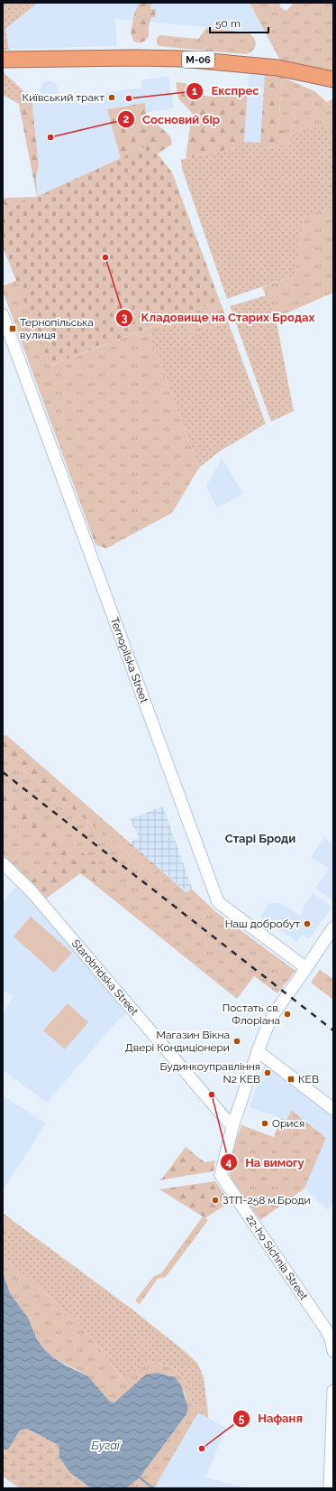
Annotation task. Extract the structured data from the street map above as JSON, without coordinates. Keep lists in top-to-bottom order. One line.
{"streets":{"highway":["М-06"],"main road":["Ternopilska Street","Starobridska Street","22-ho Sichnia Street"]},"crossings":[["Ternopilska Street","22-ho Sichnia Street"],["Starobridska Street","22-ho Sichnia Street"]],"districts":["Старі Броди"],"water":["Бугаї"],"places":{"other":["Київський тракт","Експрес","Сосновий бір","Кладовище на Старих Бродах","Наш добробут","Постать св. Флоріана","Магазин Вікна Двері Кондиціонери","Будинкоуправління N2 КЕВ","На вимогу","Орися","ЗТП-258 м.Броди","Нафаня"],"transit":["Тернопільська вулиця","КЕВ"]},"scale_bar":"50 m"}
